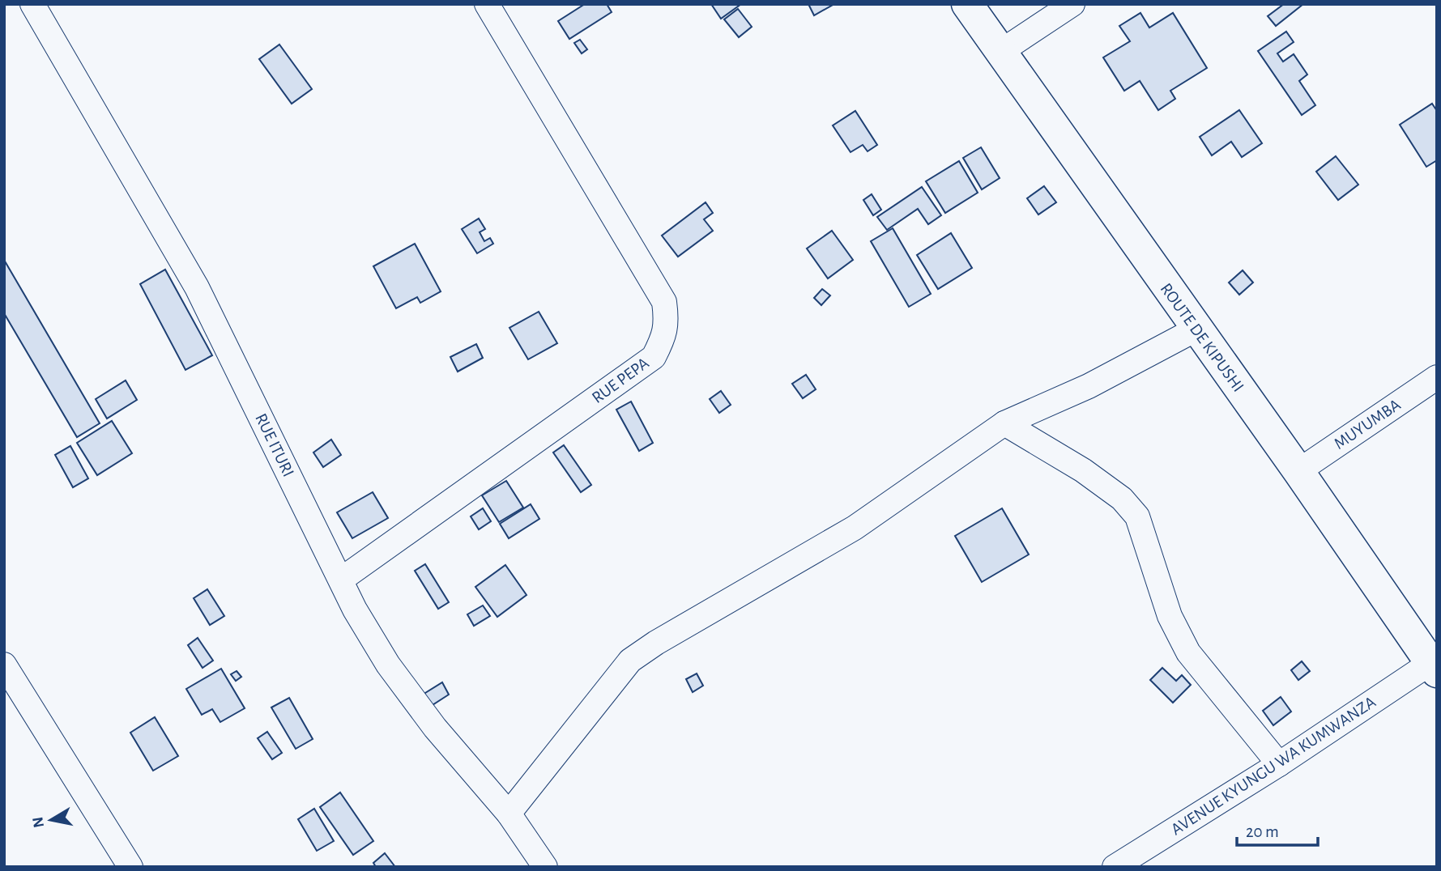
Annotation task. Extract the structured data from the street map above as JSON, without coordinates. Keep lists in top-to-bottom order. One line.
{"streets":{"main road":["ROUTE DE KIPUSHI"],"street":["RUE PEPA","MUYUMBA","RUE ITURI","AVENUE KYUNGU WA KUMWANZA"]},"crossings":[["ROUTE DE KIPUSHI","MUYUMBA"],["ROUTE DE KIPUSHI","AVENUE KYUNGU WA KUMWANZA"],["RUE PEPA","RUE ITURI"]],"scale_bar":"20 m","north":"left"}
